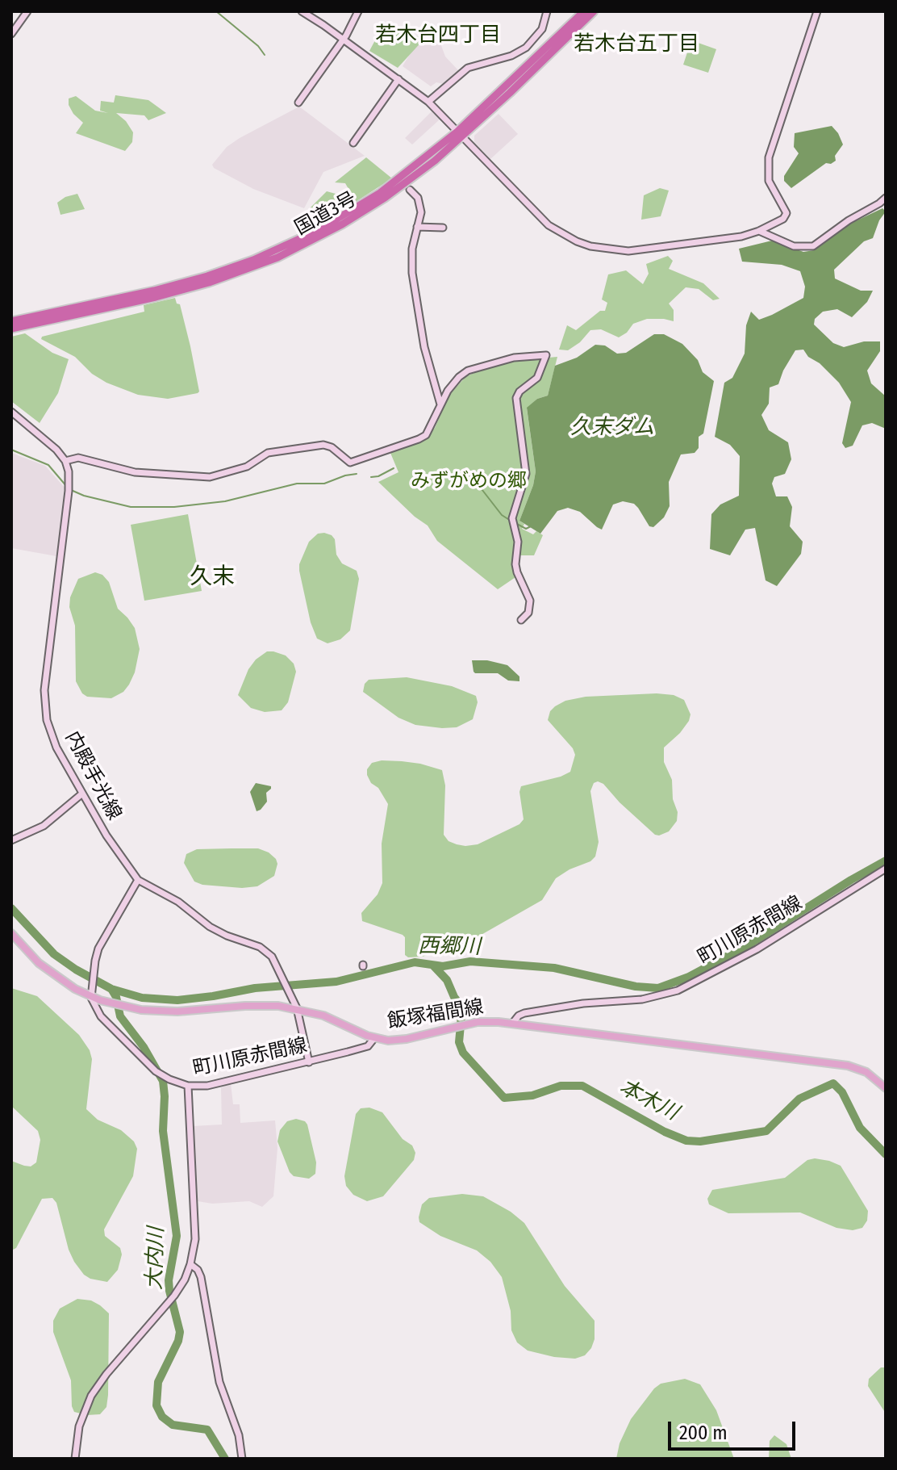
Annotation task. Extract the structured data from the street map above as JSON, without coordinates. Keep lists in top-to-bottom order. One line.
{"streets":{"highway":["国道3号"],"main road":["飯塚福間線"],"street":["内殿手光線","町川原赤間線"]},"crossings":[["内殿手光線","町川原赤間線"],["内殿手光線","飯塚福間線"],["町川原赤間線","飯塚福間線"]],"districts":["若木台四丁目","若木台五丁目","久末"],"water":["久末ダム","西郷川","本木川","大内川"],"parks":["みずがめの郷"],"scale_bar":"200 m"}
